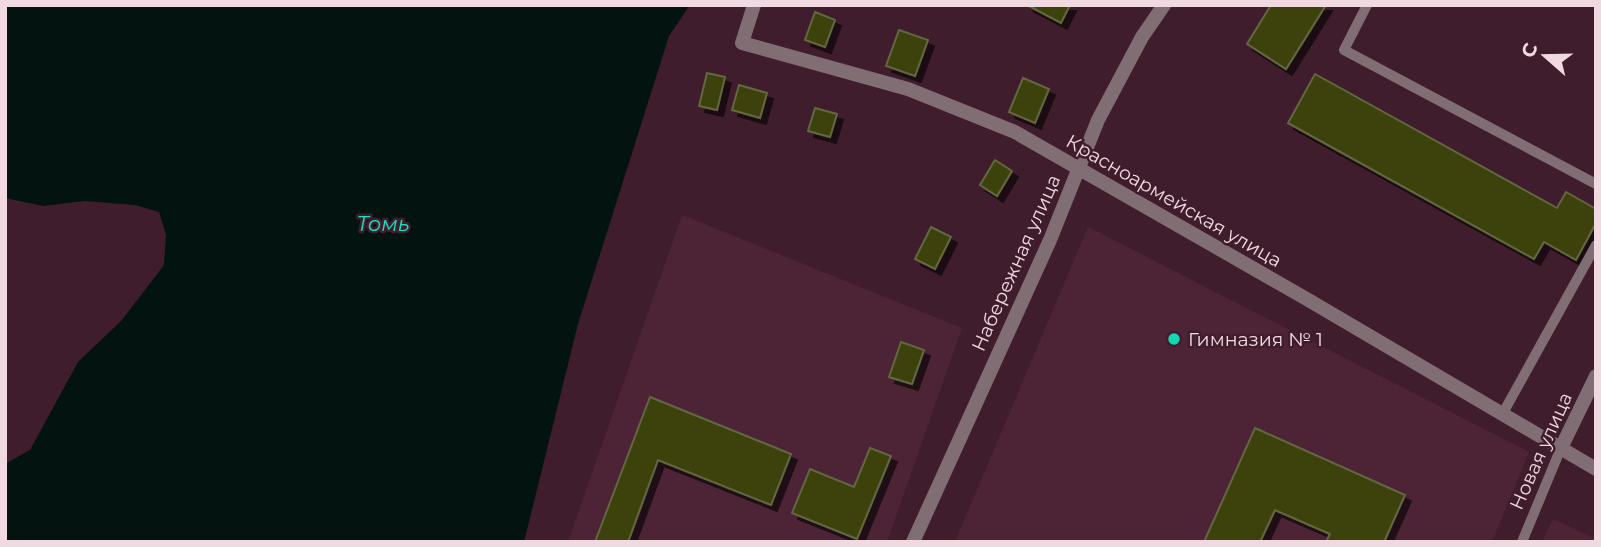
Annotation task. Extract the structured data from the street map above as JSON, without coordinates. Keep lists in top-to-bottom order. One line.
{"streets":{"street":["Красноармейская улица","Набережная улица","Новая улица"]},"crossings":[["Красноармейская улица","Набережная улица"],["Красноармейская улица","Новая улица"]],"water":["Томь"],"places":["Гимназия № 1"],"north":"left"}
